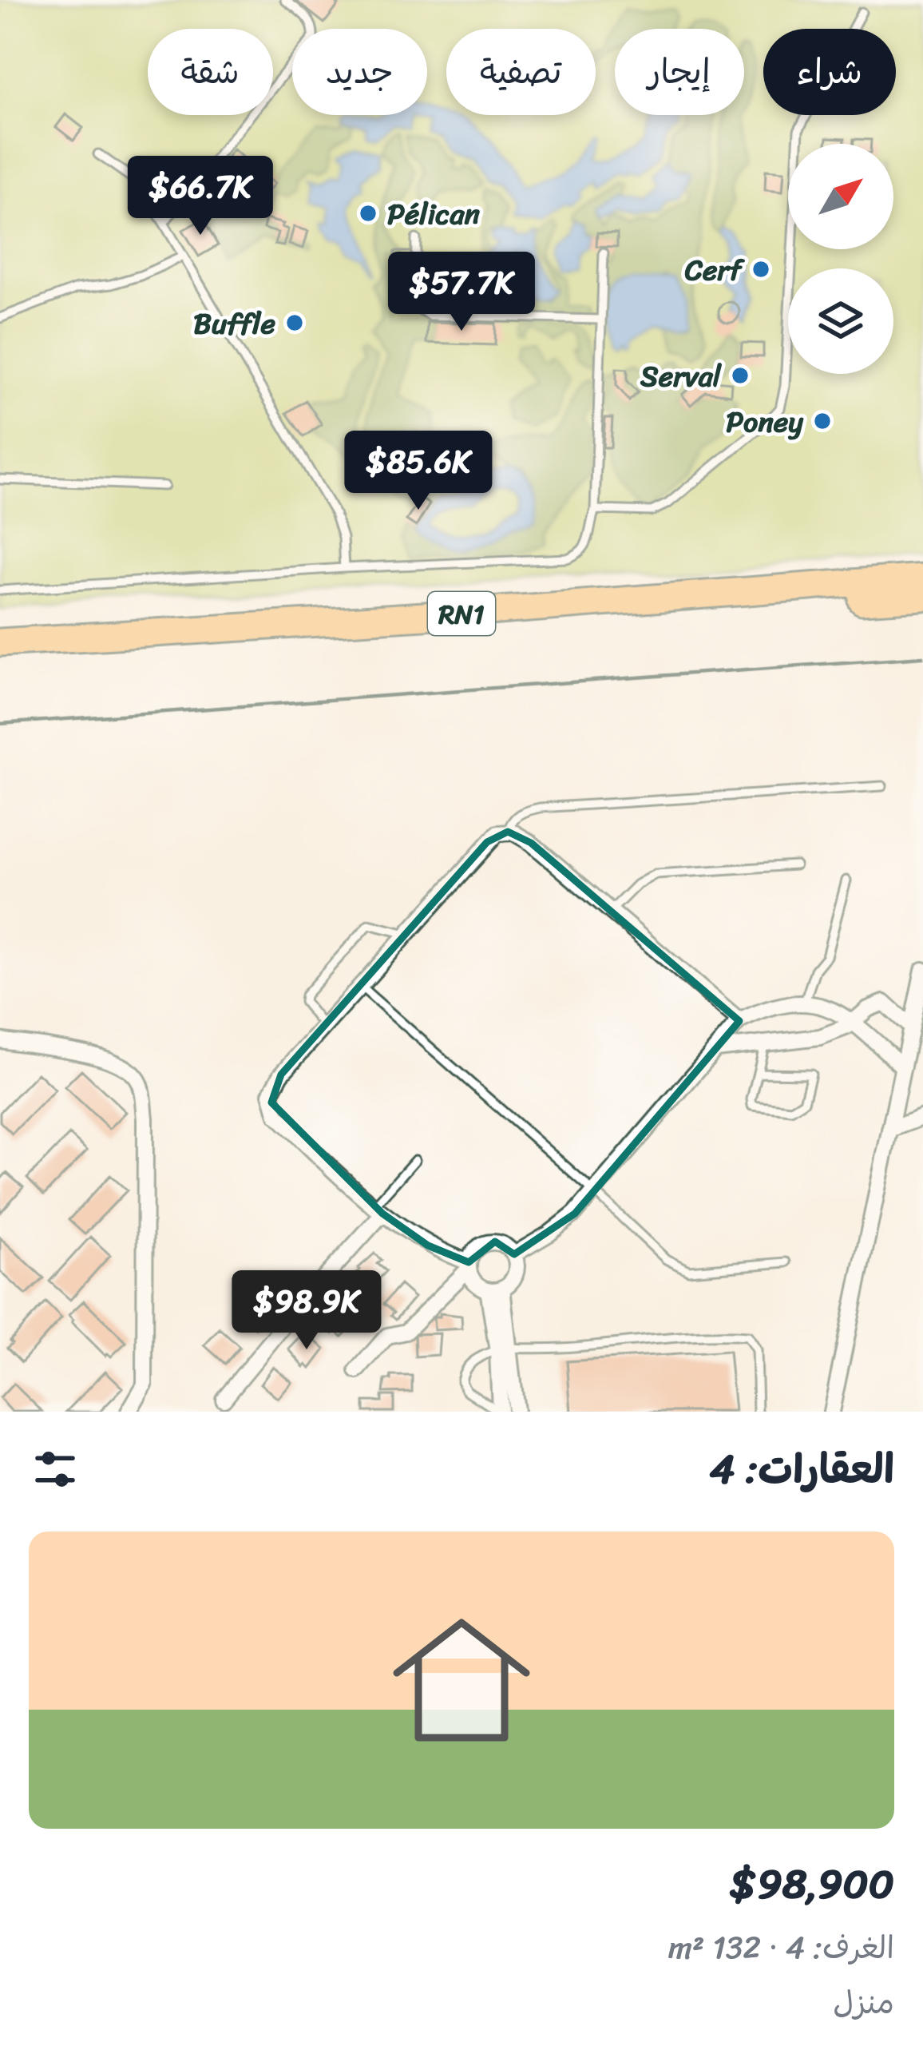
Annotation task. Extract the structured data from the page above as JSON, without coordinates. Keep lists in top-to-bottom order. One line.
{"streets":{"highway":["RN1"]},"places":["Pélican","Cerf","Buffle","Serval","Poney"],"north":"top right","page":{"chip":["شراء","إيجار","تصفية","جديد","شقة"],"price":["$66.7K","$57.7K","$85.6K","$98.9K"],"heading":"العقارات: 4","list":[{"name":"$98,900","note":"الغرف: 4 · 132 m² · منزل"}]}}
